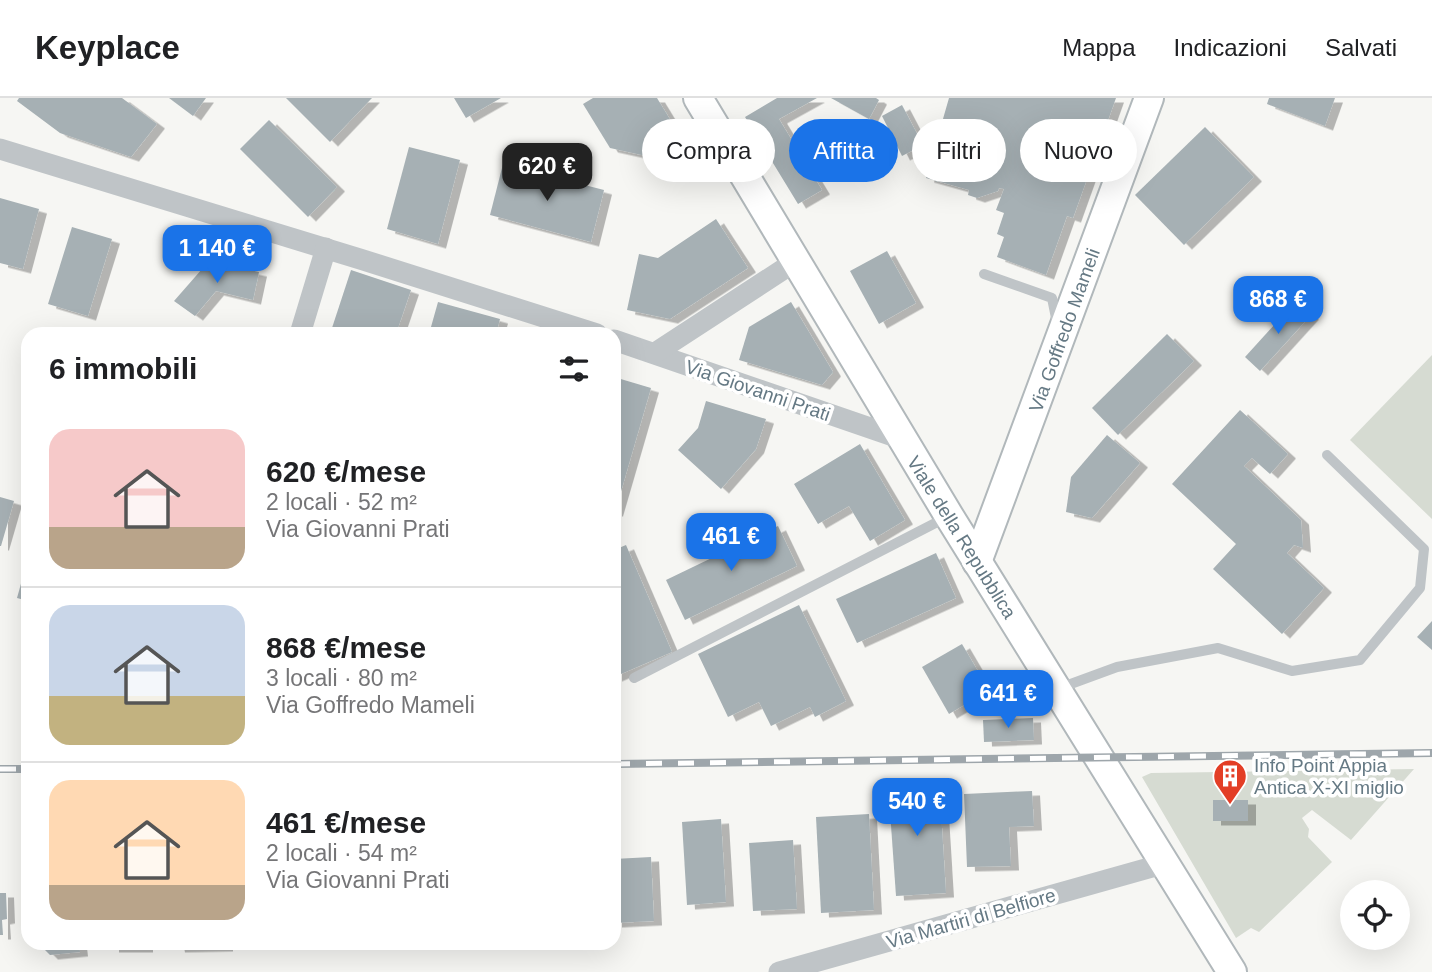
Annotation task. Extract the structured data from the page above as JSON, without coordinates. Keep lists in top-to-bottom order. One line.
{"streets":{"street":["Via Goffredo Mameli","Via Giovanni Prati","Viale della Repubblica","Via Martiri di Belfiore"]},"crossings":[["Via Goffredo Mameli","Viale della Repubblica"],["Via Giovanni Prati","Viale della Repubblica"],["Viale della Repubblica","Via Martiri di Belfiore"]],"places":{"building":["Info Point Appia Antica X-XI miglio"]},"page":{"header":"Keyplace","nav":["Mappa","Indicazioni","Salvati"],"chip":["Compra","Affitta","Filtri","Nuovo"],"price":["620 €","1 140 €","868 €","461 €","641 €","540 €"],"heading":"6 immobili","list":[{"name":"620 €/mese","note":"2 locali · 52 m² · Via Giovanni Prati"},{"name":"868 €/mese","note":"3 locali · 80 m² · Via Goffredo Mameli"},{"name":"461 €/mese","note":"2 locali · 54 m² · Via Giovanni Prati"}]}}
